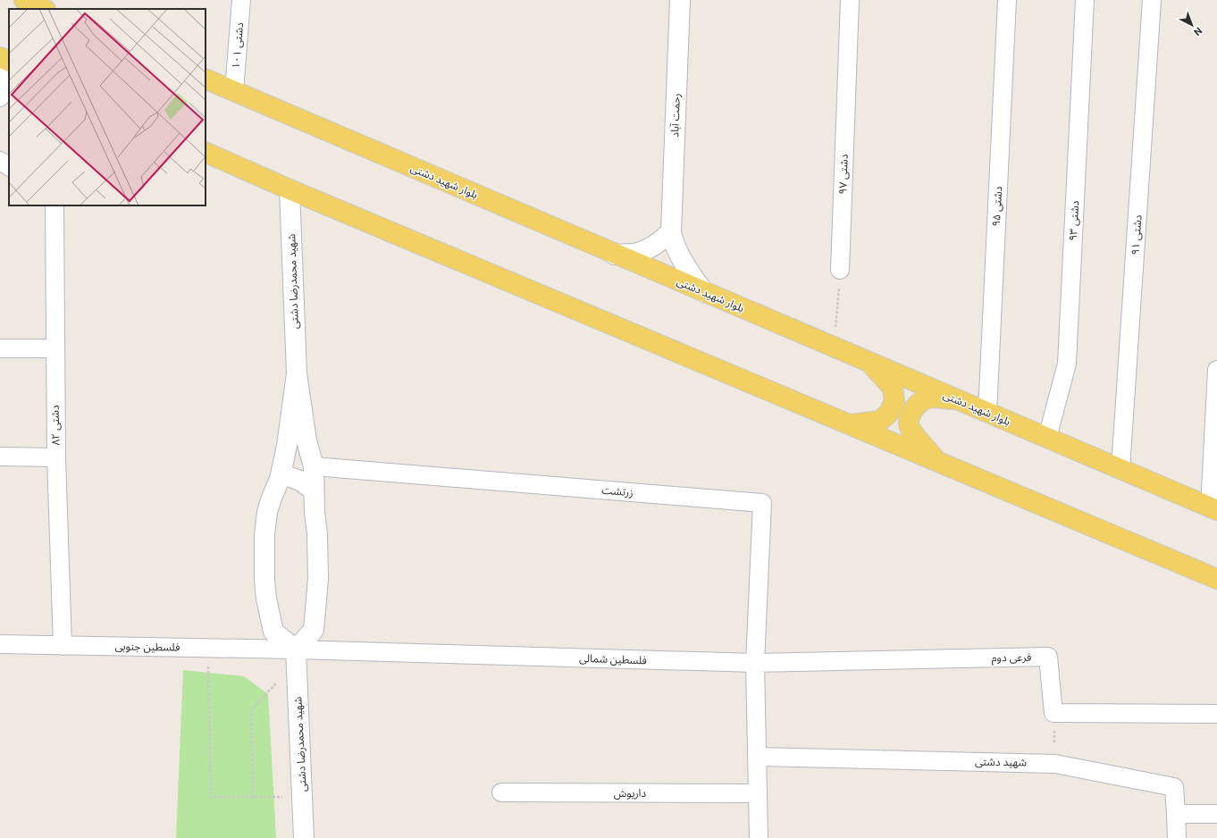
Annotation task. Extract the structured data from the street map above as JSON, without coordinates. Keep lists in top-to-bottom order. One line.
{"streets":{"main road":["بلوار شهید دشتی"],"street":["دشتی ۱۰۱","رحمت آباد","دشتی ۹۷","دشتی ۹۵","دشتی ۹۳","دشتی ۹۱","شهید محمدرضا دشتی","دشتی ۸۲","زرتشت","فلسطین جنوبی","فرعی دوم","فلسطین شمالی","شهید دشتی","داریوش"]},"crossings":[["دشتی ۱۰۱","بلوار شهید دشتی"],["بلوار شهید دشتی","دشتی ۹۵"],["بلوار شهید دشتی","دشتی ۹۳"],["بلوار شهید دشتی","دشتی ۹۱"],["شهید محمدرضا دشتی","زرتشت"],["شهید محمدرضا دشتی","فلسطین جنوبی"],["شهید محمدرضا دشتی","فلسطین شمالی"],["دشتی ۸۲","فلسطین جنوبی"],["زرتشت","فرعی دوم"],["زرتشت","فلسطین شمالی"],["فلسطین جنوبی","فلسطین شمالی"],["فرعی دوم","فلسطین شمالی"]],"north":"bottom right"}
